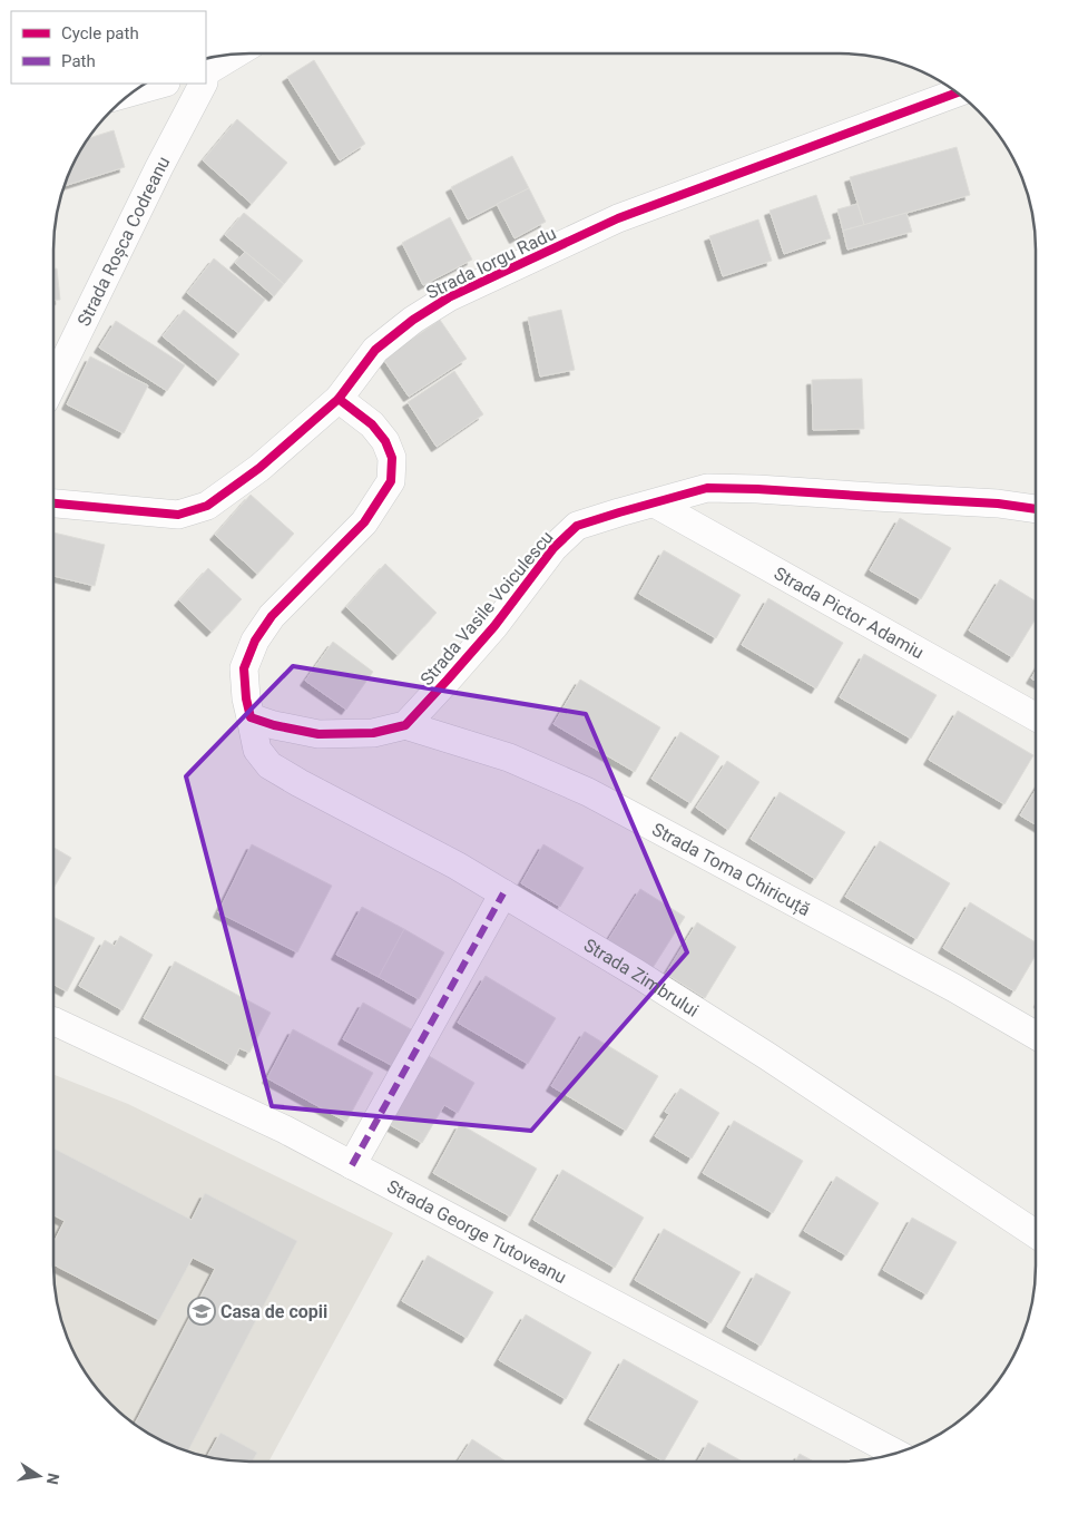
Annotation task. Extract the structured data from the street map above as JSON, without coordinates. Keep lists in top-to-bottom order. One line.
{"streets":{"street":["Strada Roșca Codreanu","Strada Iorgu Radu","Strada Vasile Voiculescu","Strada Pictor Adamiu","Strada Toma Chiricuță","Strada Zimbrului","Strada George Tutoveanu"]},"crossings":[["Strada Vasile Voiculescu","Strada Pictor Adamiu"],["Strada Vasile Voiculescu","Strada Toma Chiricuță"]],"places":{"school or university":["Casa de copii"]},"legend":["Cycle path","Path"],"north":"right"}
